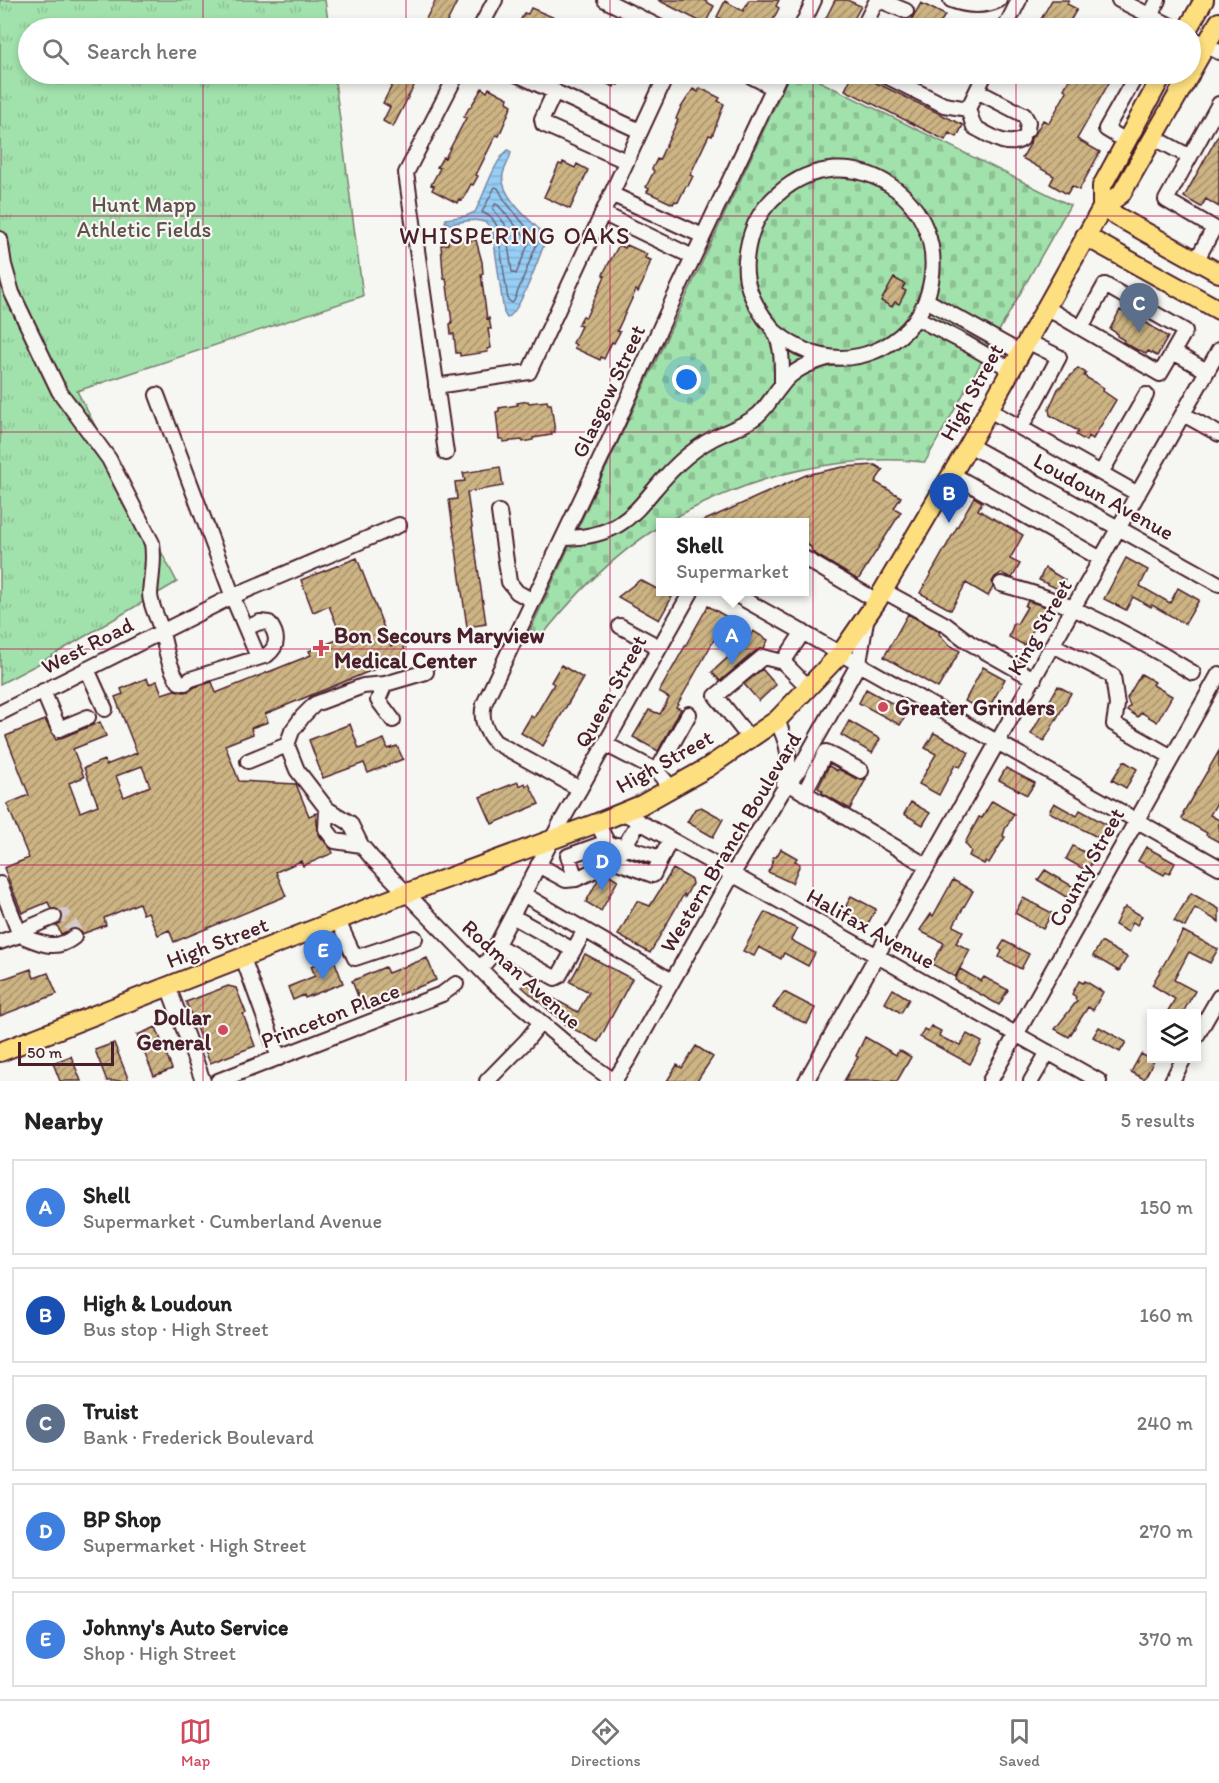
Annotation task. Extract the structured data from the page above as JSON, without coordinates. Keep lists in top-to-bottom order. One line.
{"streets":{"main road":["High Street"],"street":["Glasgow Street","Loudoun Avenue","King Street","West Road","Queen Street","Western Branch Boulevard","County Street","Halifax Avenue","Rodman Avenue","Princeton Place"]},"crossings":[["Glasgow Street","Queen Street"],["High Street","Loudoun Avenue"],["High Street","Queen Street"],["High Street","Western Branch Boulevard"],["High Street","Halifax Avenue"],["High Street","Rodman Avenue"],["Loudoun Avenue","King Street"],["King Street","Halifax Avenue"],["Queen Street","Rodman Avenue"],["Western Branch Boulevard","Halifax Avenue"],["Western Branch Boulevard","Rodman Avenue"],["County Street","Halifax Avenue"]],"districts":["WHISPERING OAKS"],"parks":["Hunt Mapp Athletic Fields"],"places":{"health":["Bon Secours Maryview Medical Center"],"other":["Greater Grinders","Dollar General"]},"scale_bar":"50 m","page":{"search":"Search here","pins":["C","B","A","D","E"],"popup":["Shell","Supermarket"],"scale":"50 m","heading":["Nearby","5 results"],"list":[{"mark":"A","name":"Shell","note":"Supermarket · Cumberland Avenue","value":"150 m"},{"mark":"B","name":"High & Loudoun","note":"Bus stop · High Street","value":"160 m"},{"mark":"C","name":"Truist","note":"Bank · Frederick Boulevard","value":"240 m"},{"mark":"D","name":"BP Shop","note":"Supermarket · High Street","value":"270 m"},{"mark":"E","name":"Johnny's Auto Service","note":"Shop · High Street","value":"370 m"}],"nav":["Map","Directions","Saved"]}}
